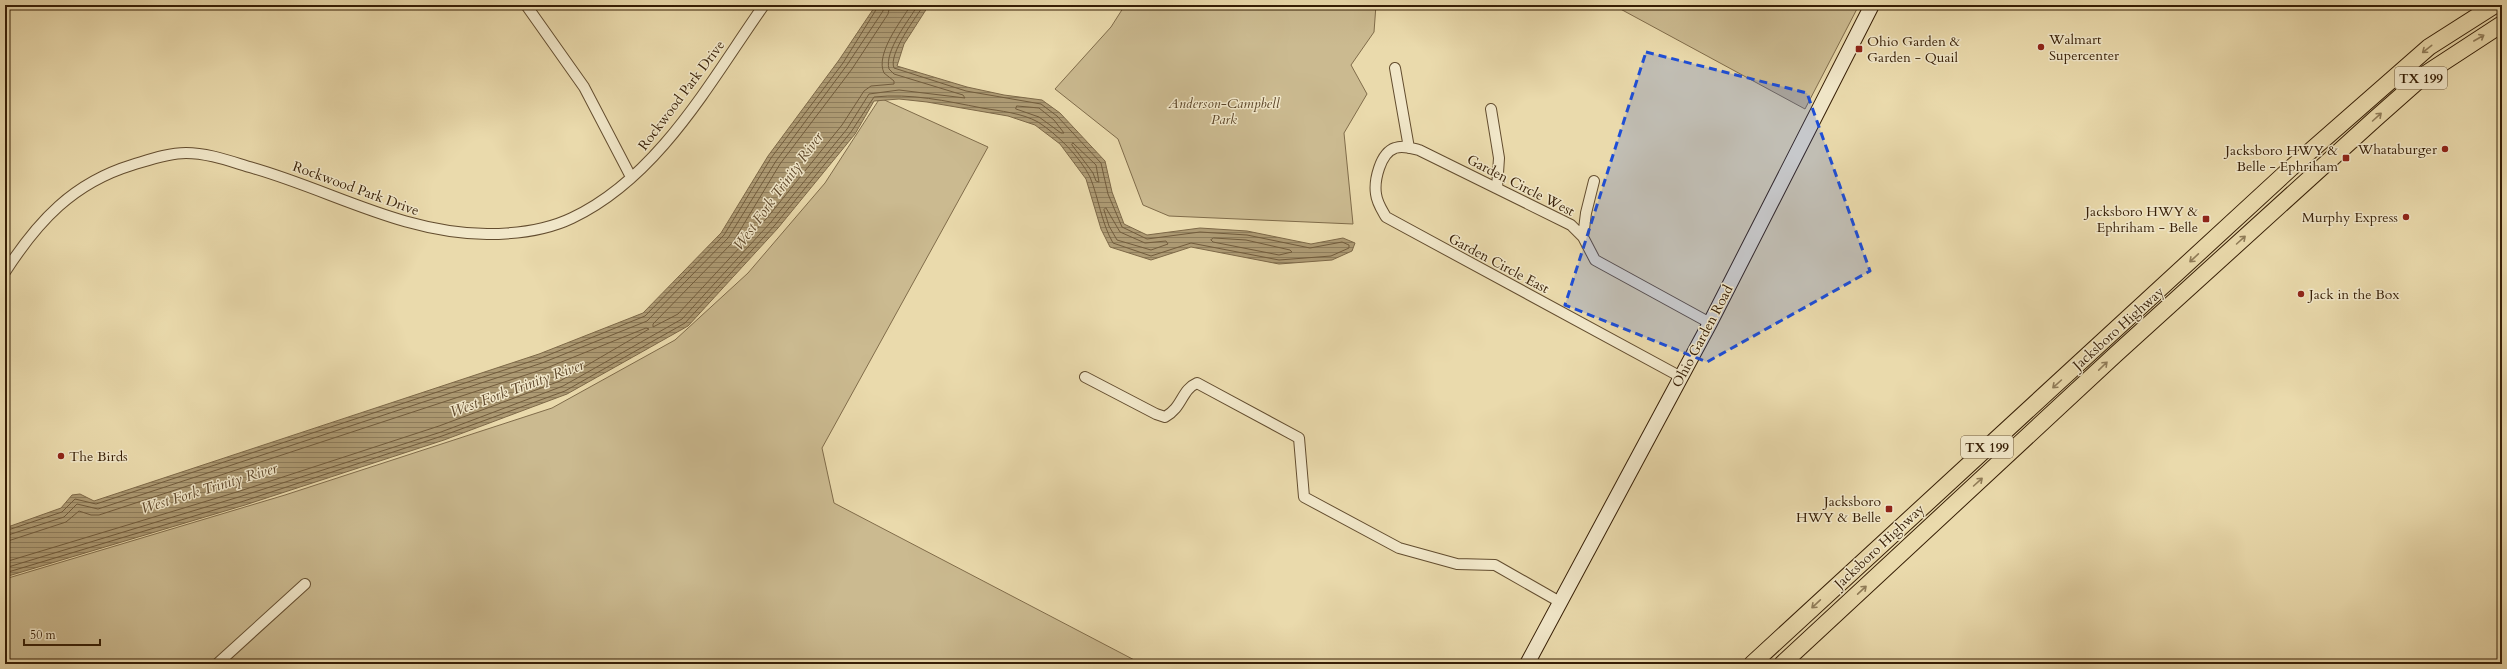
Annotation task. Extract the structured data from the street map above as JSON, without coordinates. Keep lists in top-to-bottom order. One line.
{"streets":{"main road":["TX 199","Jacksboro Highway"],"street":["Rockwood Park Drive","Garden Circle West","Garden Circle East","Ohio Garden Road"]},"crossings":[["Garden Circle West","Garden Circle East"],["Garden Circle West","Ohio Garden Road"],["Garden Circle East","Ohio Garden Road"]],"water":["West Fork Trinity River"],"parks":["Anderson-Campbell Park"],"places":{"other":["Walmart Supercenter","Whataburger","Murphy Express","Jack in the Box","The Birds"],"transit":["Ohio Garden & Garden - Quail","Jacksboro HWY & Belle - Ephriham","Jacksboro HWY & Ephriham - Belle","Jacksboro HWY & Belle"]},"scale_bar":"50 m"}
